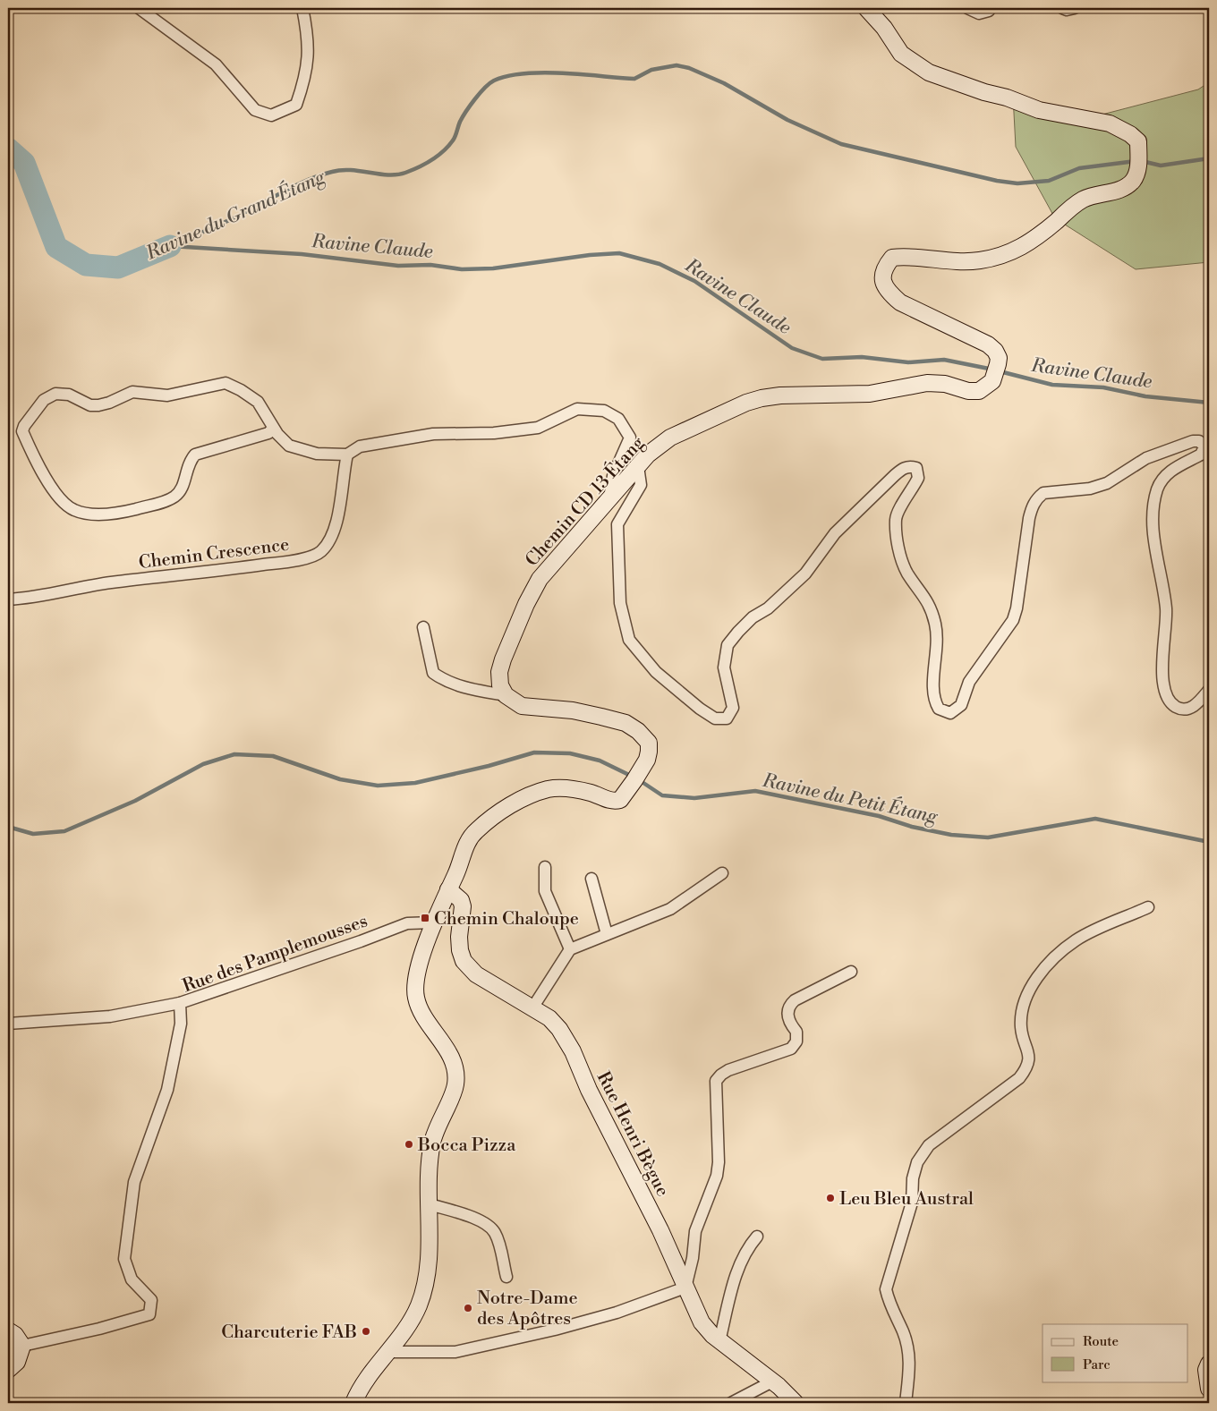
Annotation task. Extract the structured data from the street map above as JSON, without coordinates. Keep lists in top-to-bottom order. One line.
{"streets":{"main road":["Chemin CD 13 Étang","Rue Henri Bègue"],"street":["Chemin Crescence","Rue des Pamplemousses"]},"water":["Ravine du Grand Étang","Ravine Claude","Ravine du Petit Étang"],"places":{"transit":["Chemin Chaloupe"],"other":["Bocca Pizza","Leu Bleu Austral","Notre-Dame des Apôtres","Charcuterie FAB"]},"legend":["Route","Parc"]}
